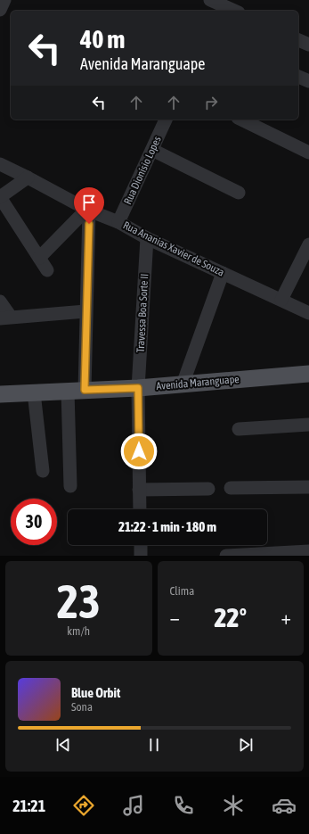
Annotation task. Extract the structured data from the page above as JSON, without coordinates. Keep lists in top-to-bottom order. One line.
{"streets":{"main road":["Avenida Maranguape"],"street":["Rua Dionísio Lopes","Rua Ananias Xavier de Souza","Travessa Boa Sorte II"]},"crossings":[["Rua Dionísio Lopes","Rua Ananias Xavier de Souza"],["Rua Ananias Xavier de Souza","Travessa Boa Sorte II"],["Travessa Boa Sorte II","Avenida Maranguape"]],"page":{"turn":["40 m","Avenida Maranguape"],"limit":"30","trip":"21:22 · 1 min · 180 m","tile":[["23","km/h"],"Clima"],"heat":["−","22°","+"],"song":["Blue Orbit","Sona"],"tabs":"21:21"}}
